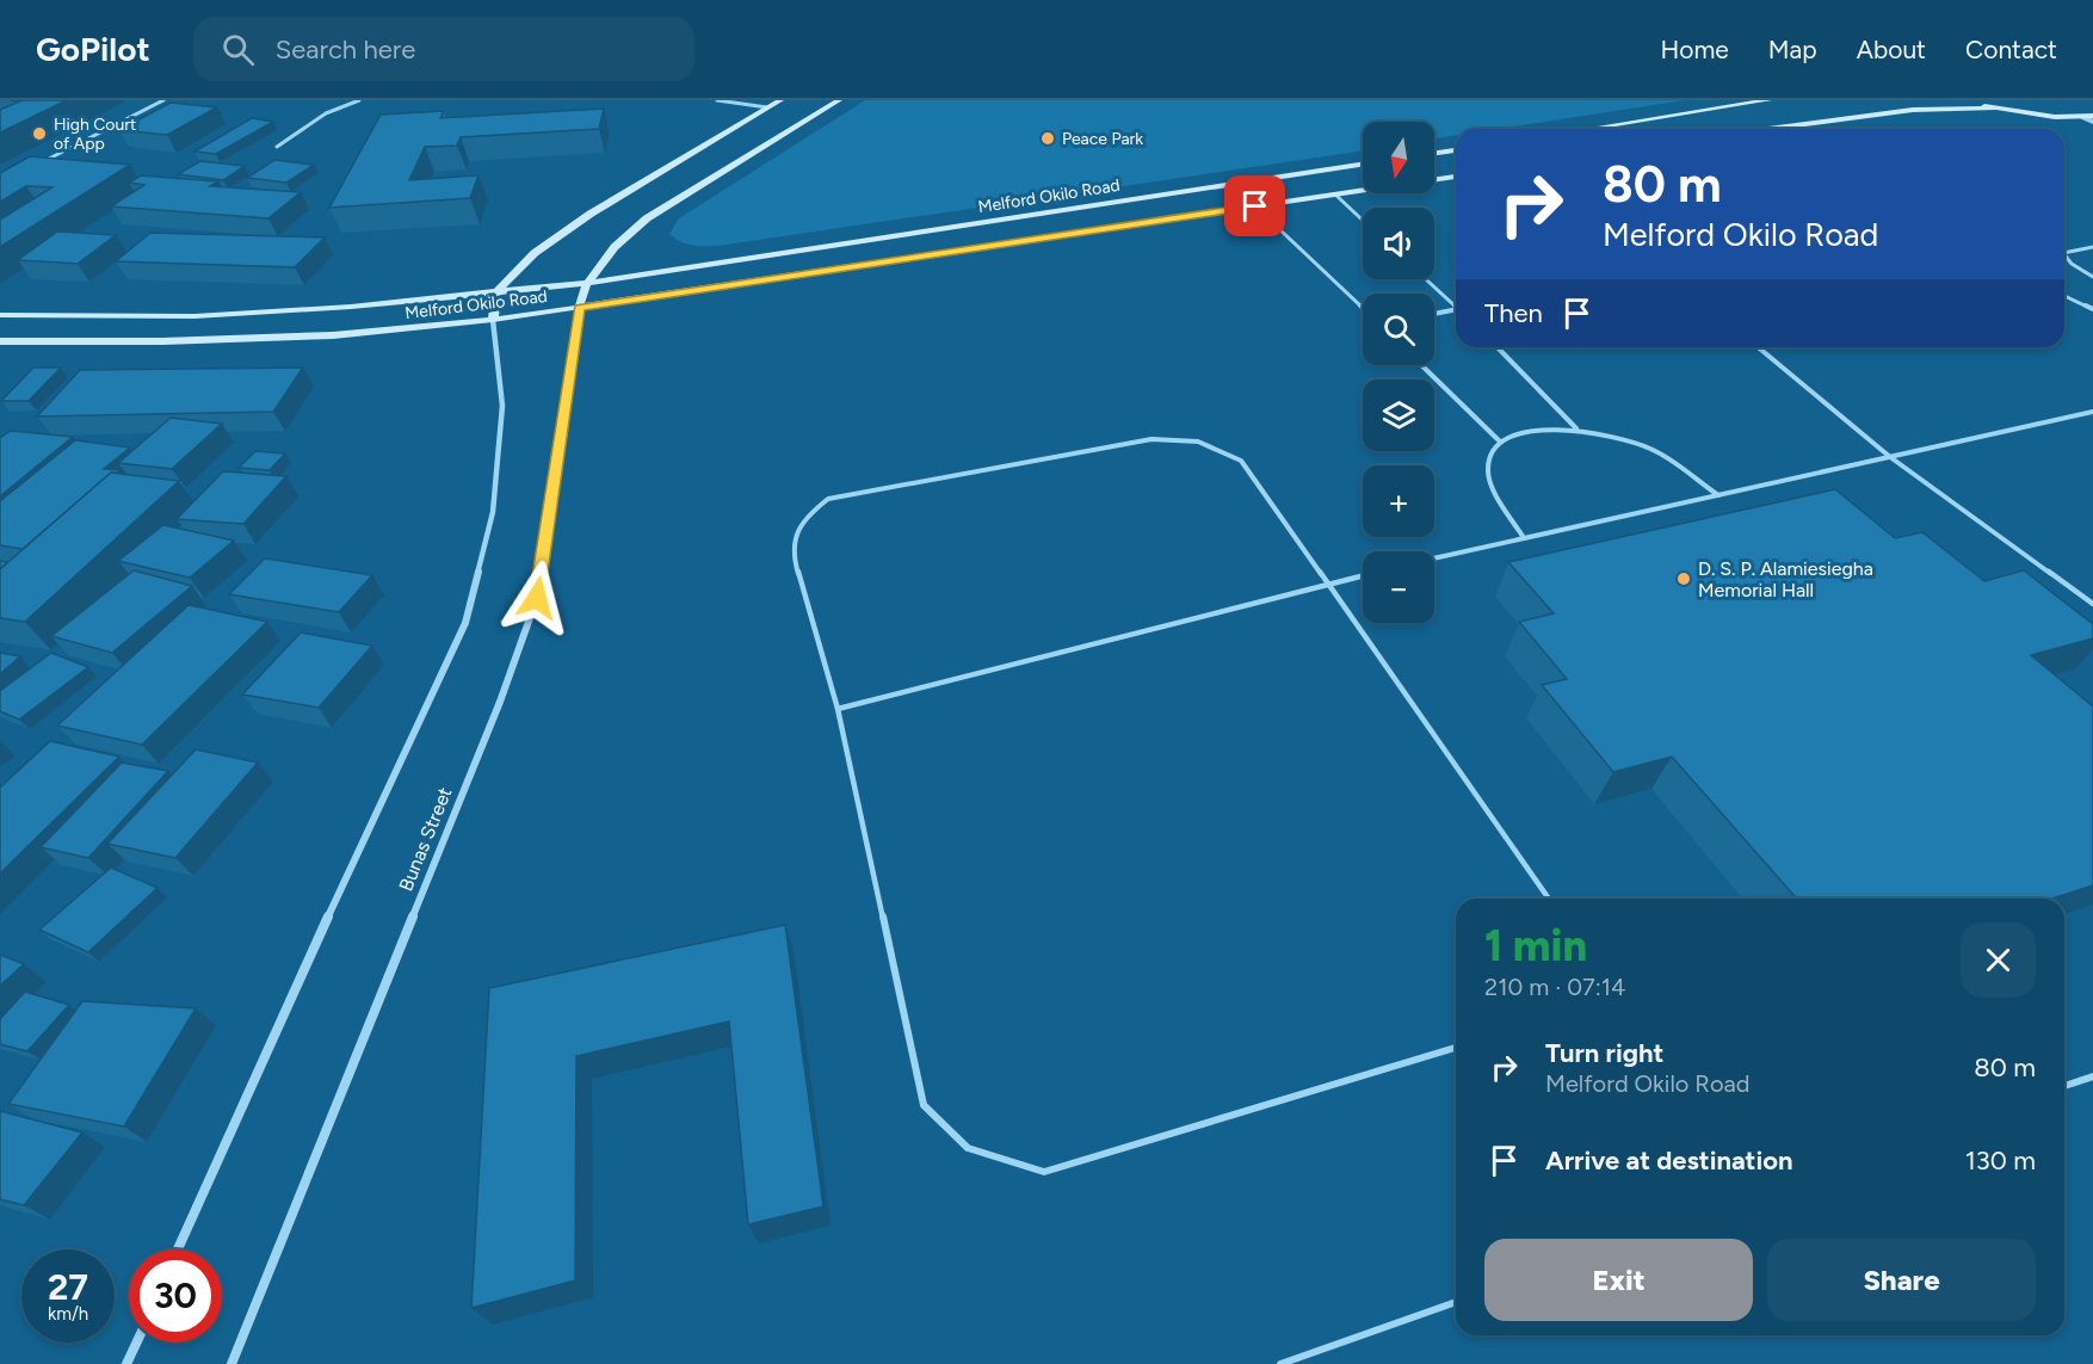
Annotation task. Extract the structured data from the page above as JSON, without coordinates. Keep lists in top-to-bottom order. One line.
{"streets":{"main road":["Melford Okilo Road"],"street":["Bunas Street"]},"crossings":[["Melford Okilo Road","Bunas Street"]],"places":["High Court of App","Peace Park","D. S. P. Alamiesiegha Memorial Hall"],"north":"bottom","page":{"header":"GoPilot","search":"Search here","nav":["Home","Map","About","Contact"],"map_buttons":["+","−"],"turn":["80 m","Melford Okilo Road"],"then":"Then","heading":["1 min","210 m · 07:14"],"list":[{"name":"Turn right","note":"Melford Okilo Road","value":"80 m"},{"name":"Arrive at destination","value":"130 m"}],"buttons":["Exit","Share"],"speed":"27 km/h","limit":"30"}}
